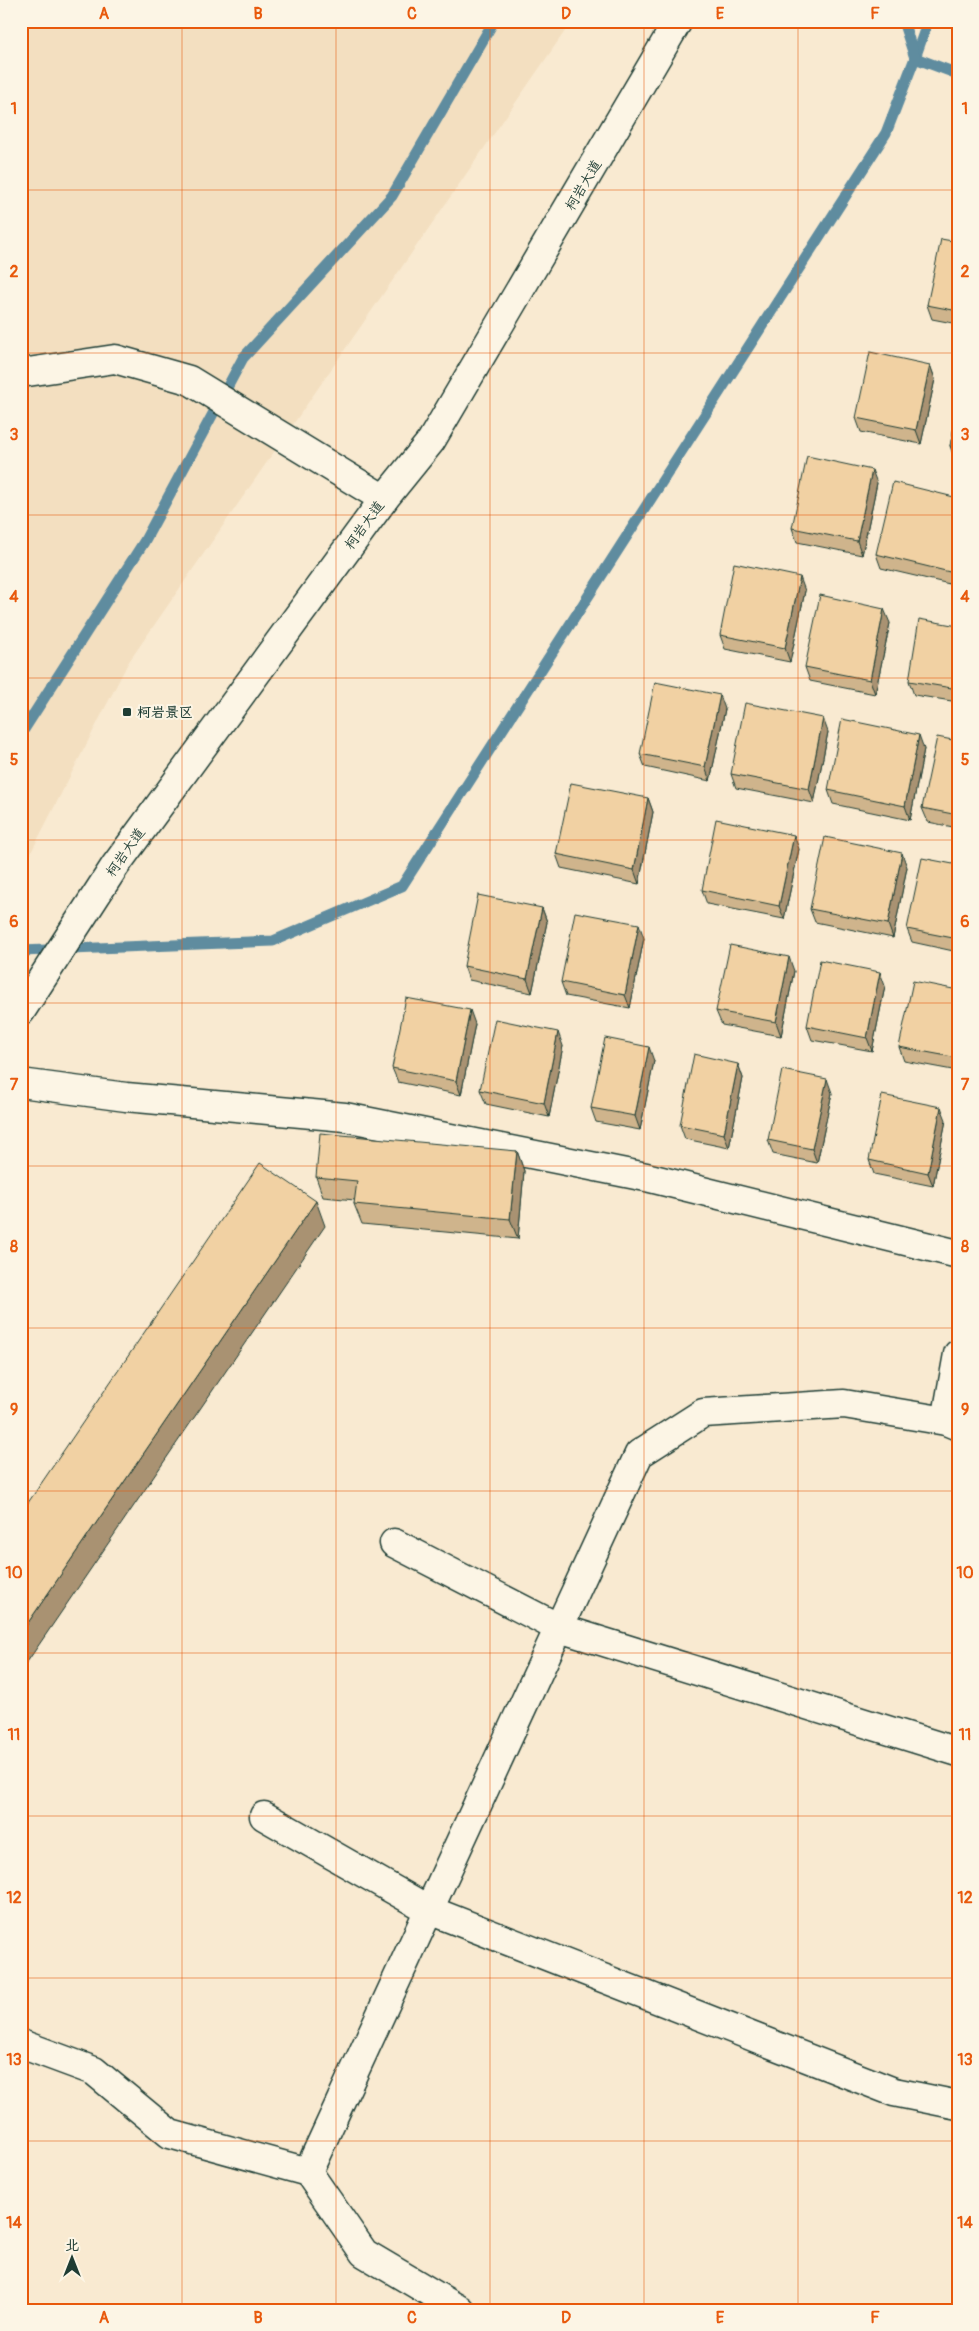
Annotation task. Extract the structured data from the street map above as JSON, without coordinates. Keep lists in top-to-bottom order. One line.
{"streets":{"street":["柯岩大道"]},"places":{"transit":["柯岩景区"]},"north":"top","grid":{"columns":["A","B","C","D","E","F"],"rows":["1","2","3","4","5","6","7","8","9","10","11","12","13","14"]}}
